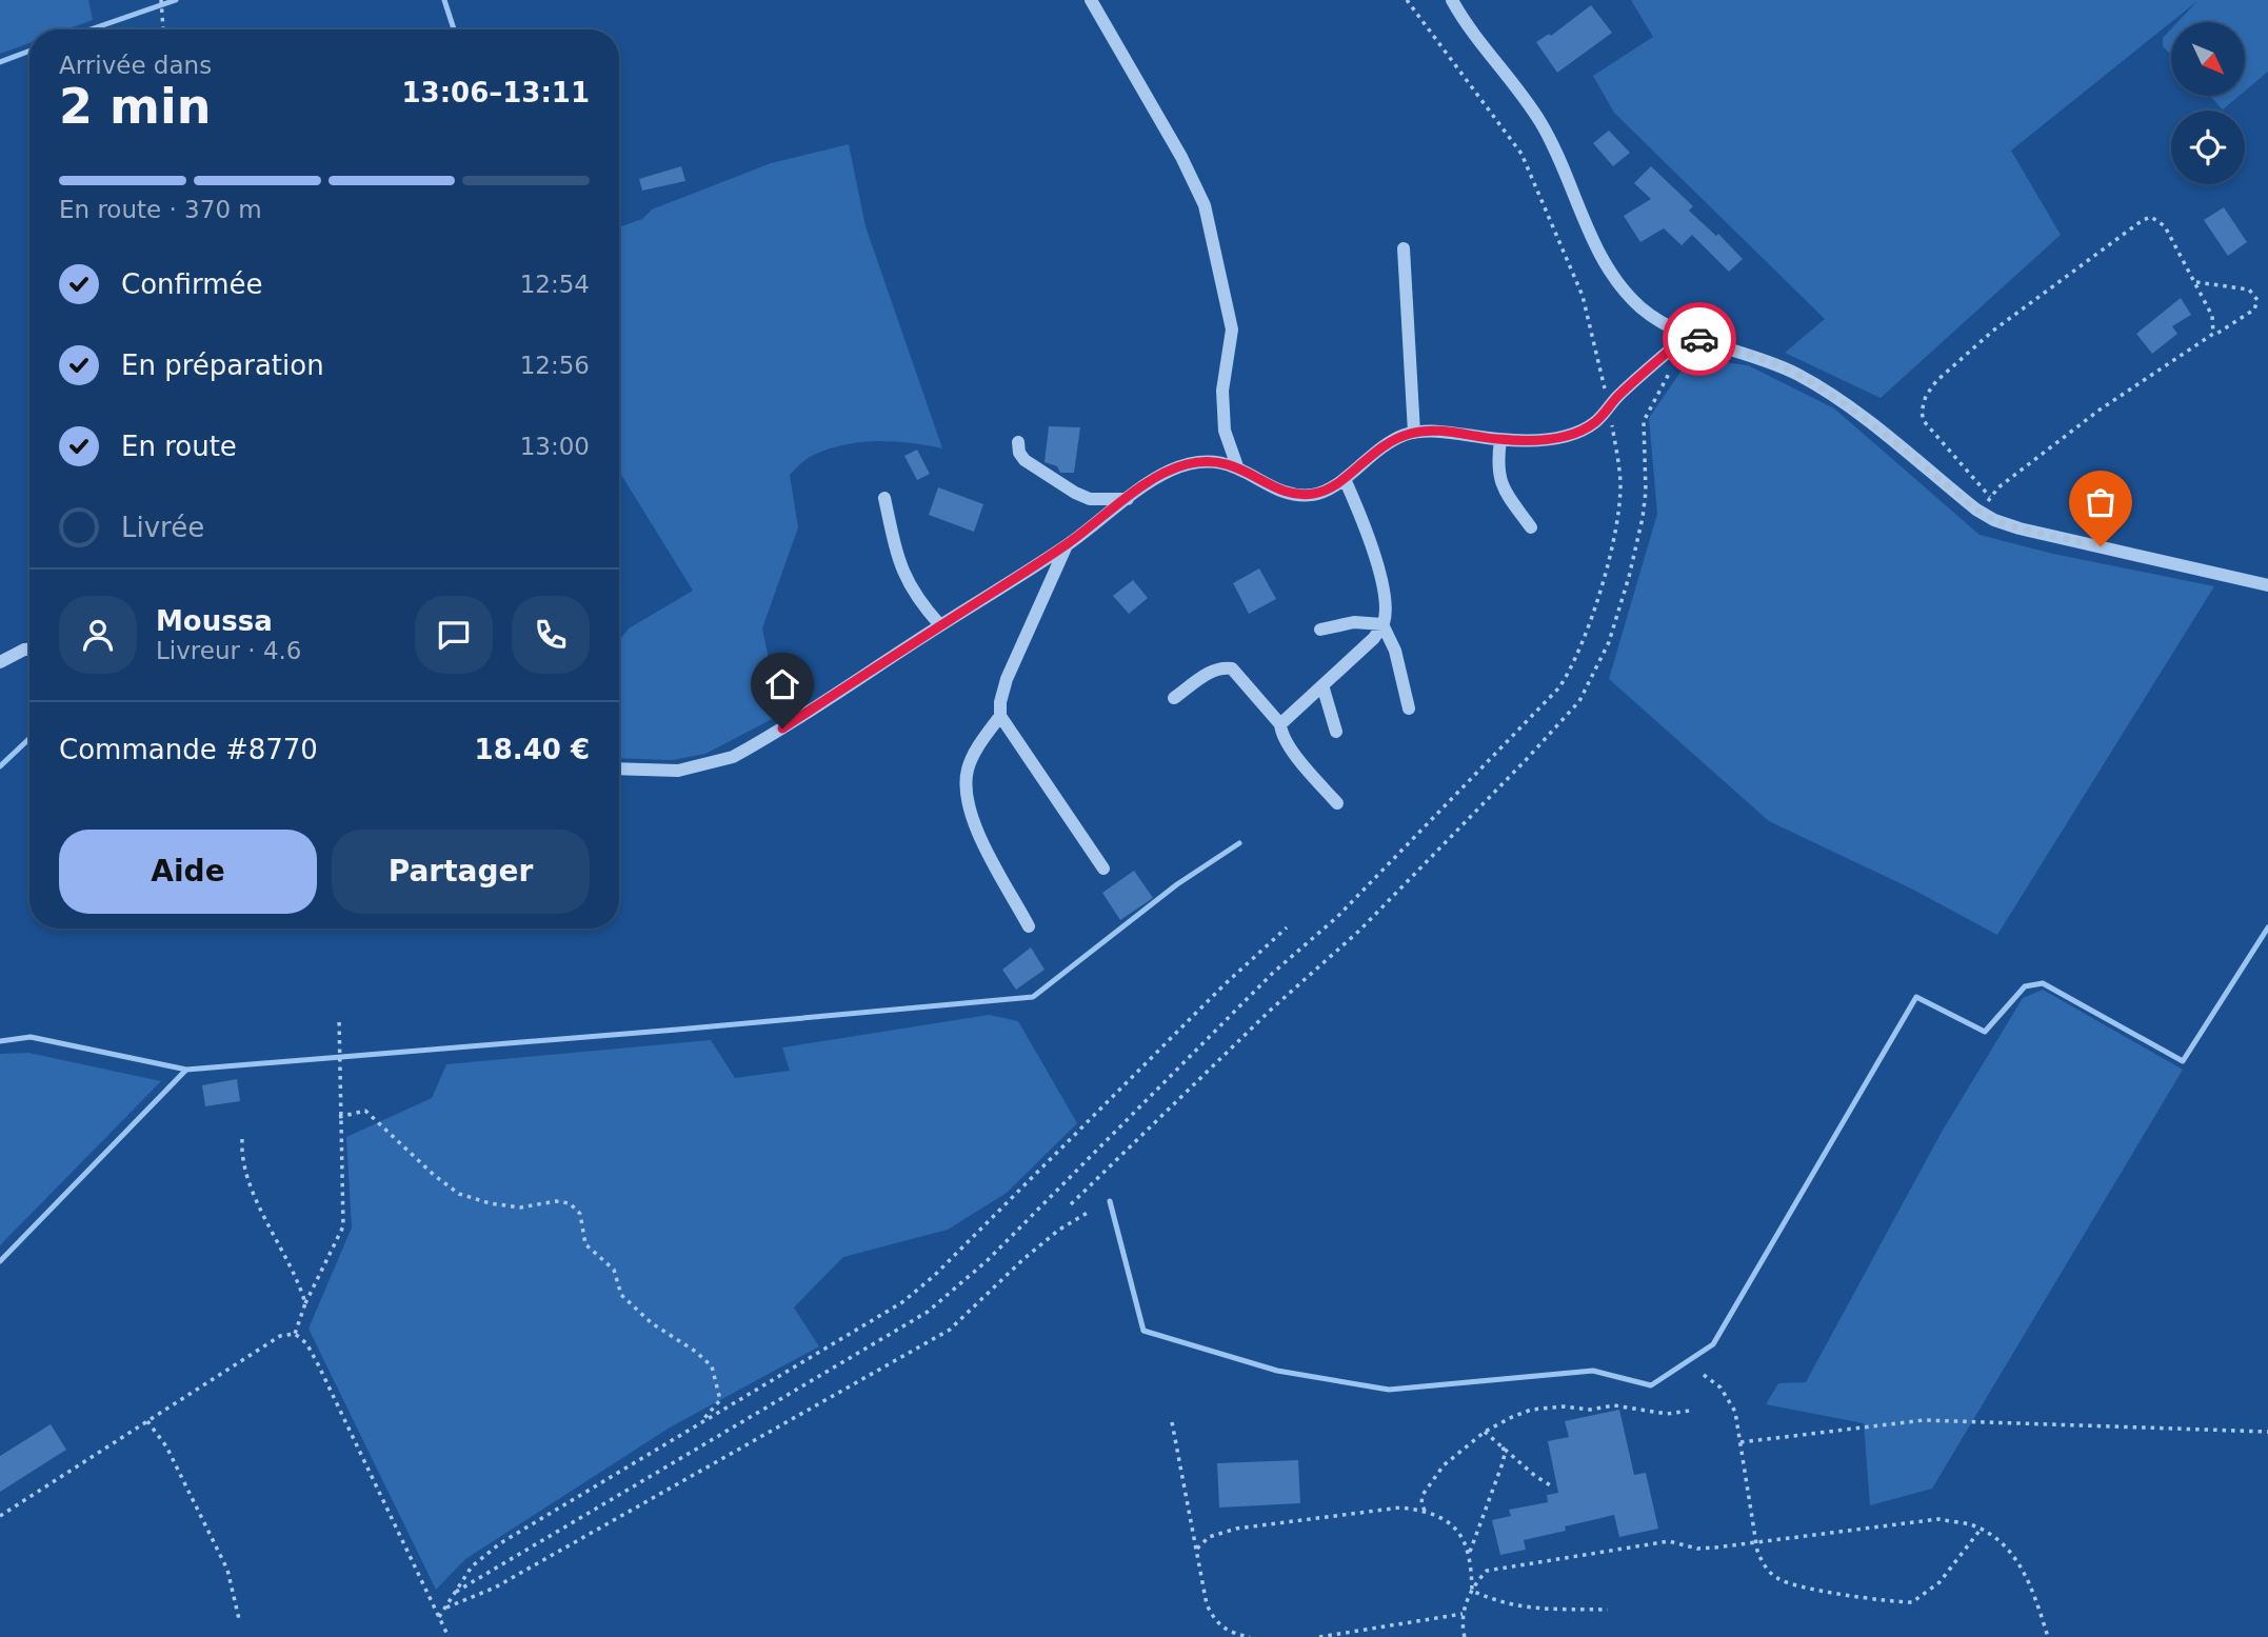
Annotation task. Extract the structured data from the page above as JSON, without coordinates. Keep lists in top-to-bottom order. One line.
{"north":"bottom right","page":{"heading":["2 min","Arrivée dans","13:06–13:11"],"panel":["Moussa","Livreur · 4.6","Commande #8770","18.40 €"],"bar":"En route · 370 m","list":[["Confirmée","12:54"],["En préparation","12:56"],["En route","13:00"],"Livrée"],"buttons":["Aide","Partager"]}}
